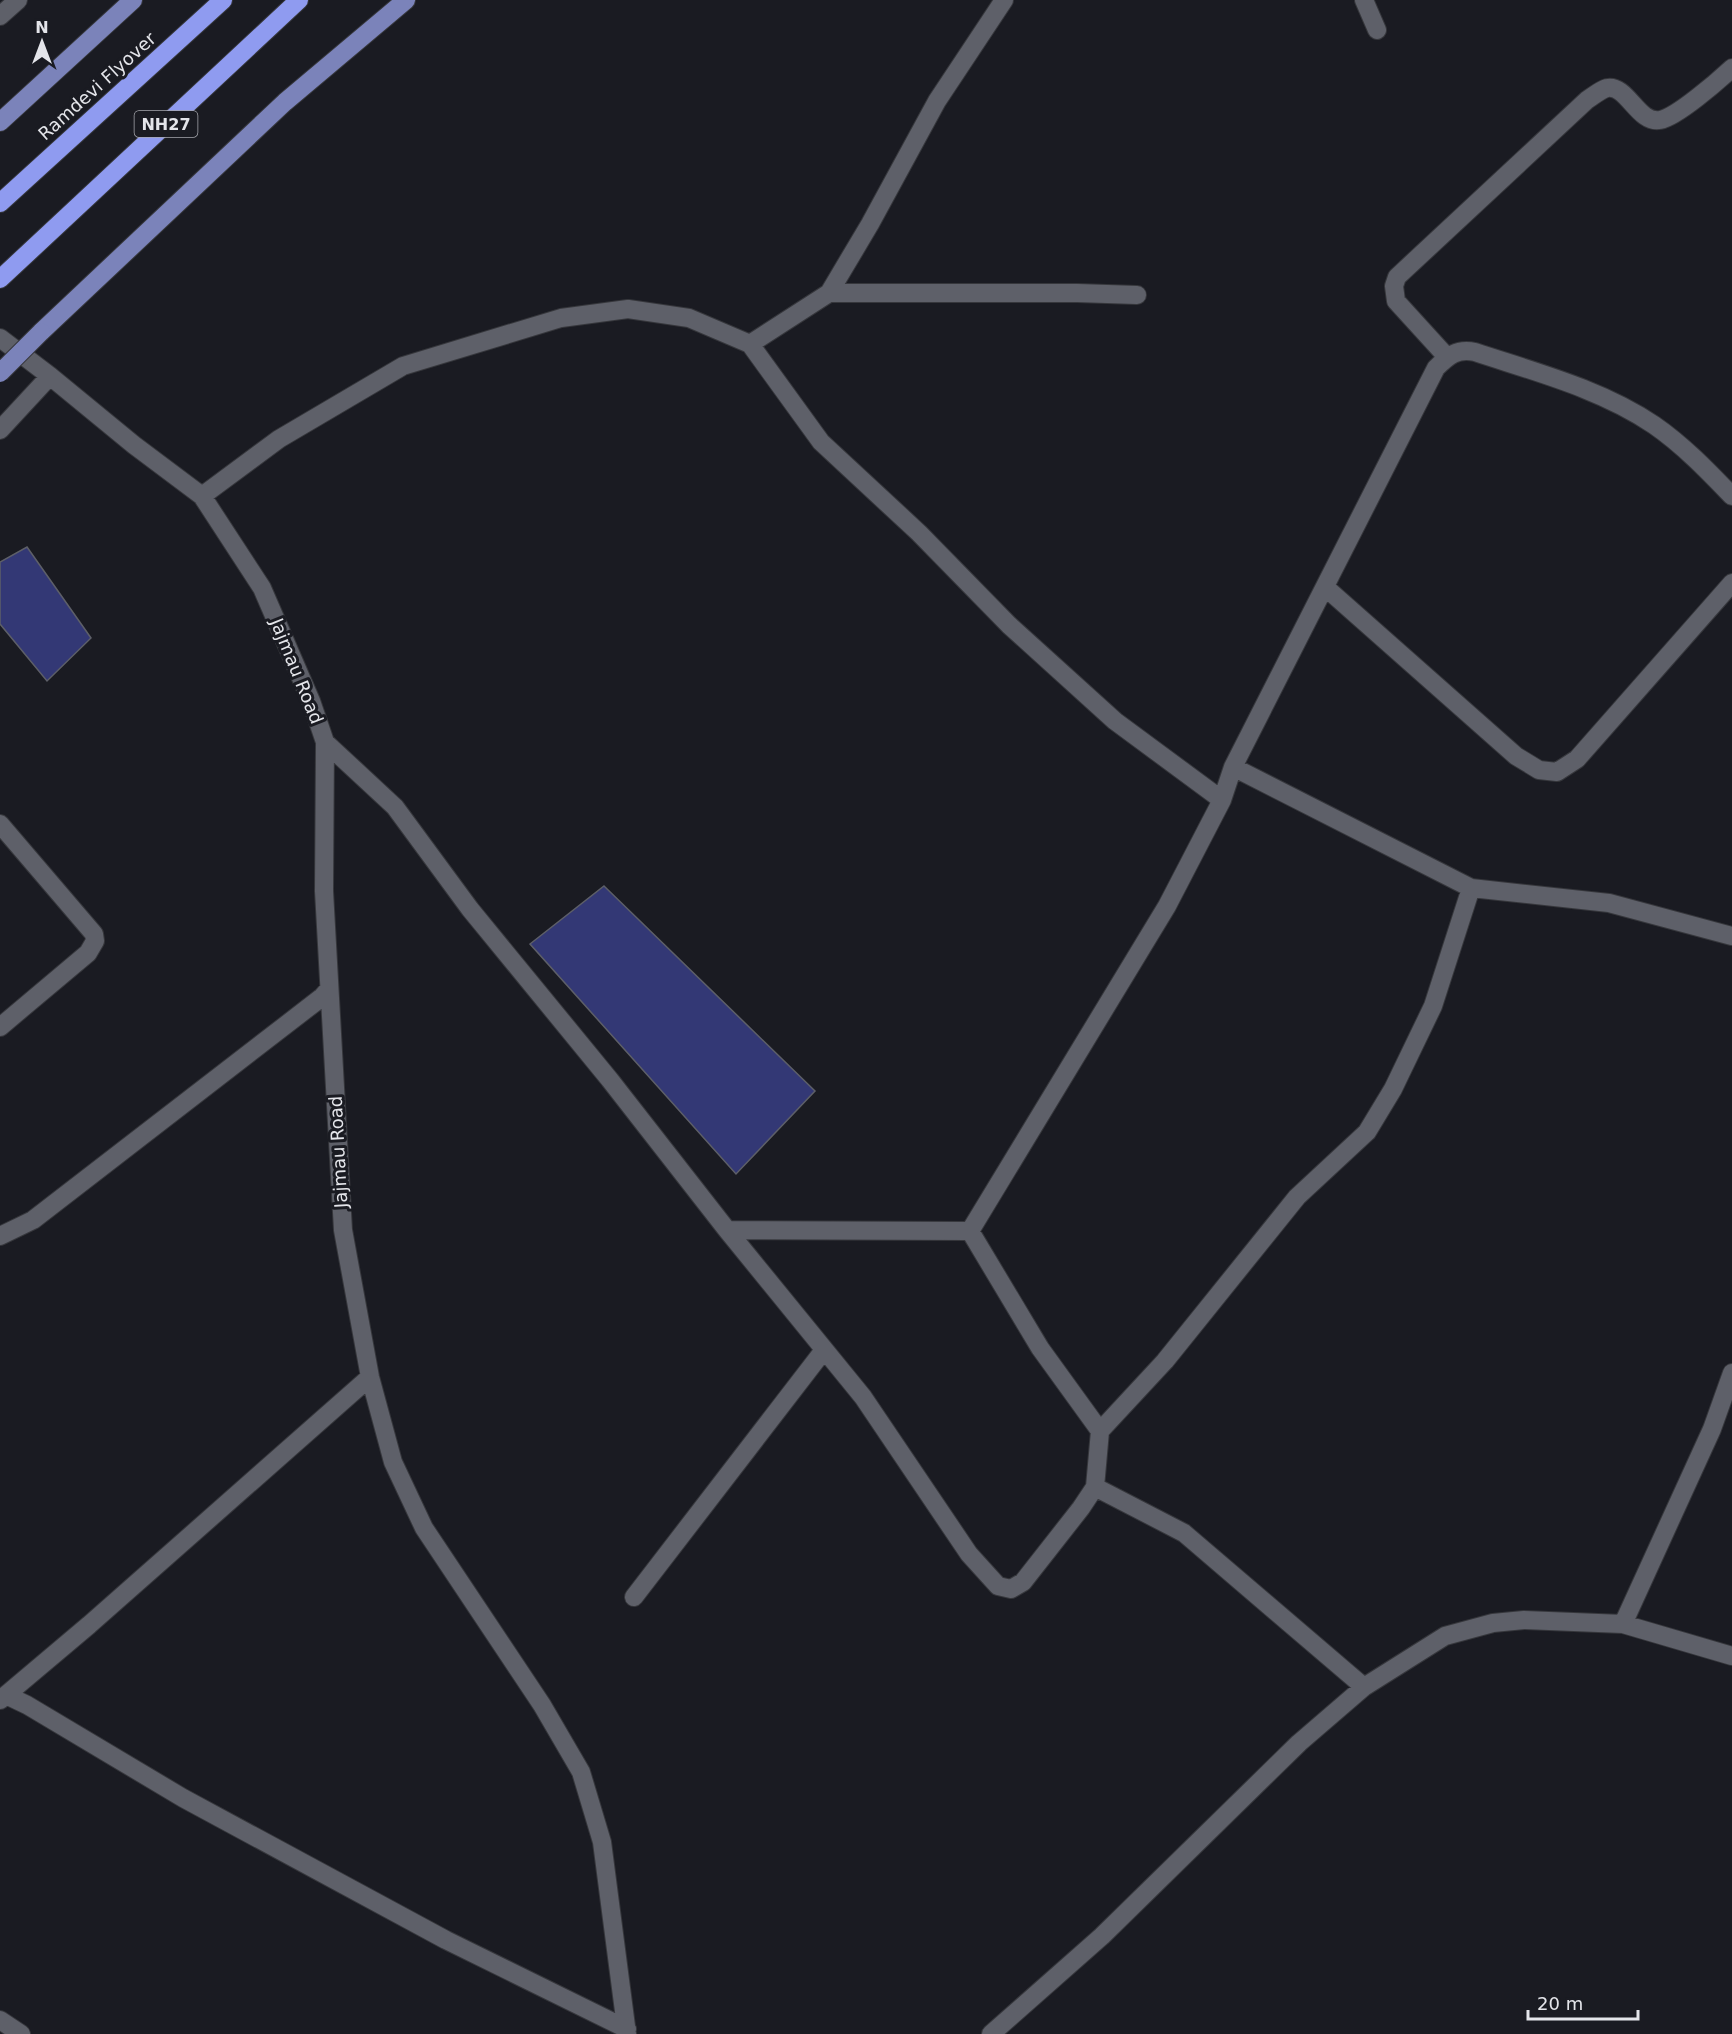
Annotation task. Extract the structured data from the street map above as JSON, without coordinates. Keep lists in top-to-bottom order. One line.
{"streets":{"highway":["Ramdevi Flyover","NH27"],"street":["Jajmau Road"]},"scale_bar":"20 m","north":"top"}
